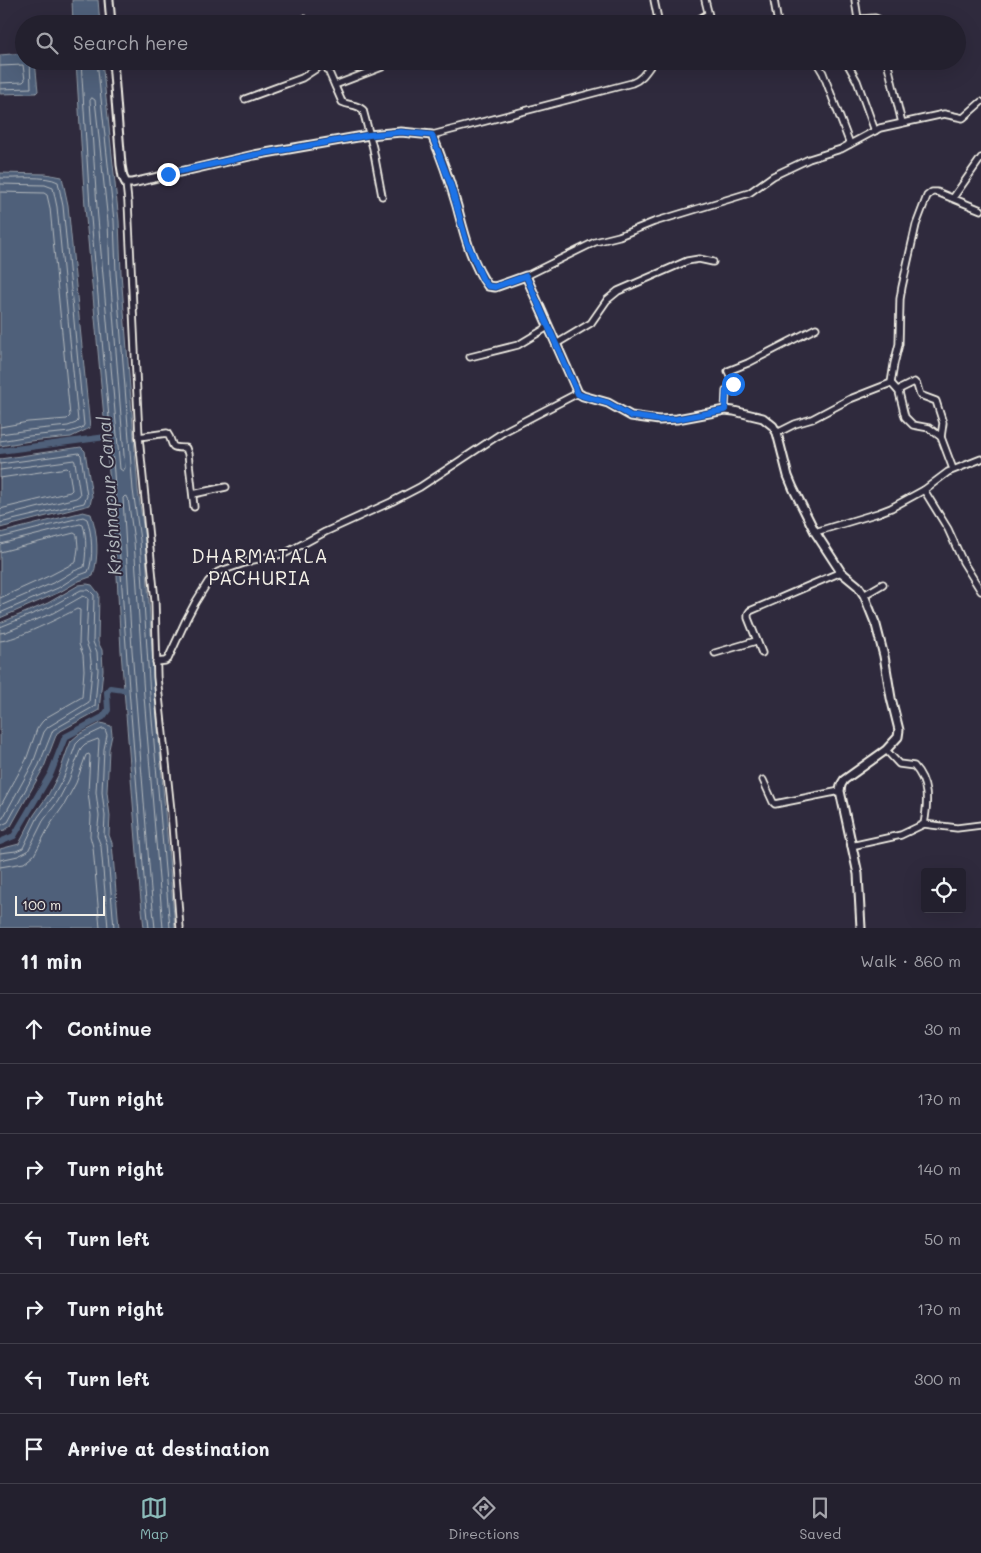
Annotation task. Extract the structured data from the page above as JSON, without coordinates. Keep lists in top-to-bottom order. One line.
{"districts":["DHARMATALA PACHURIA"],"water":["Krishnapur Canal"],"scale_bar":"100 m","page":{"search":"Search here","scale":"100 m","heading":["11 min","Walk · 860 m"],"list":[["Continue","30 m"],["Turn right","170 m"],["Turn right","140 m"],["Turn left","50 m"],["Turn right","170 m"],["Turn left","300 m"],"Arrive at destination"],"nav":["Map","Directions","Saved"]}}
